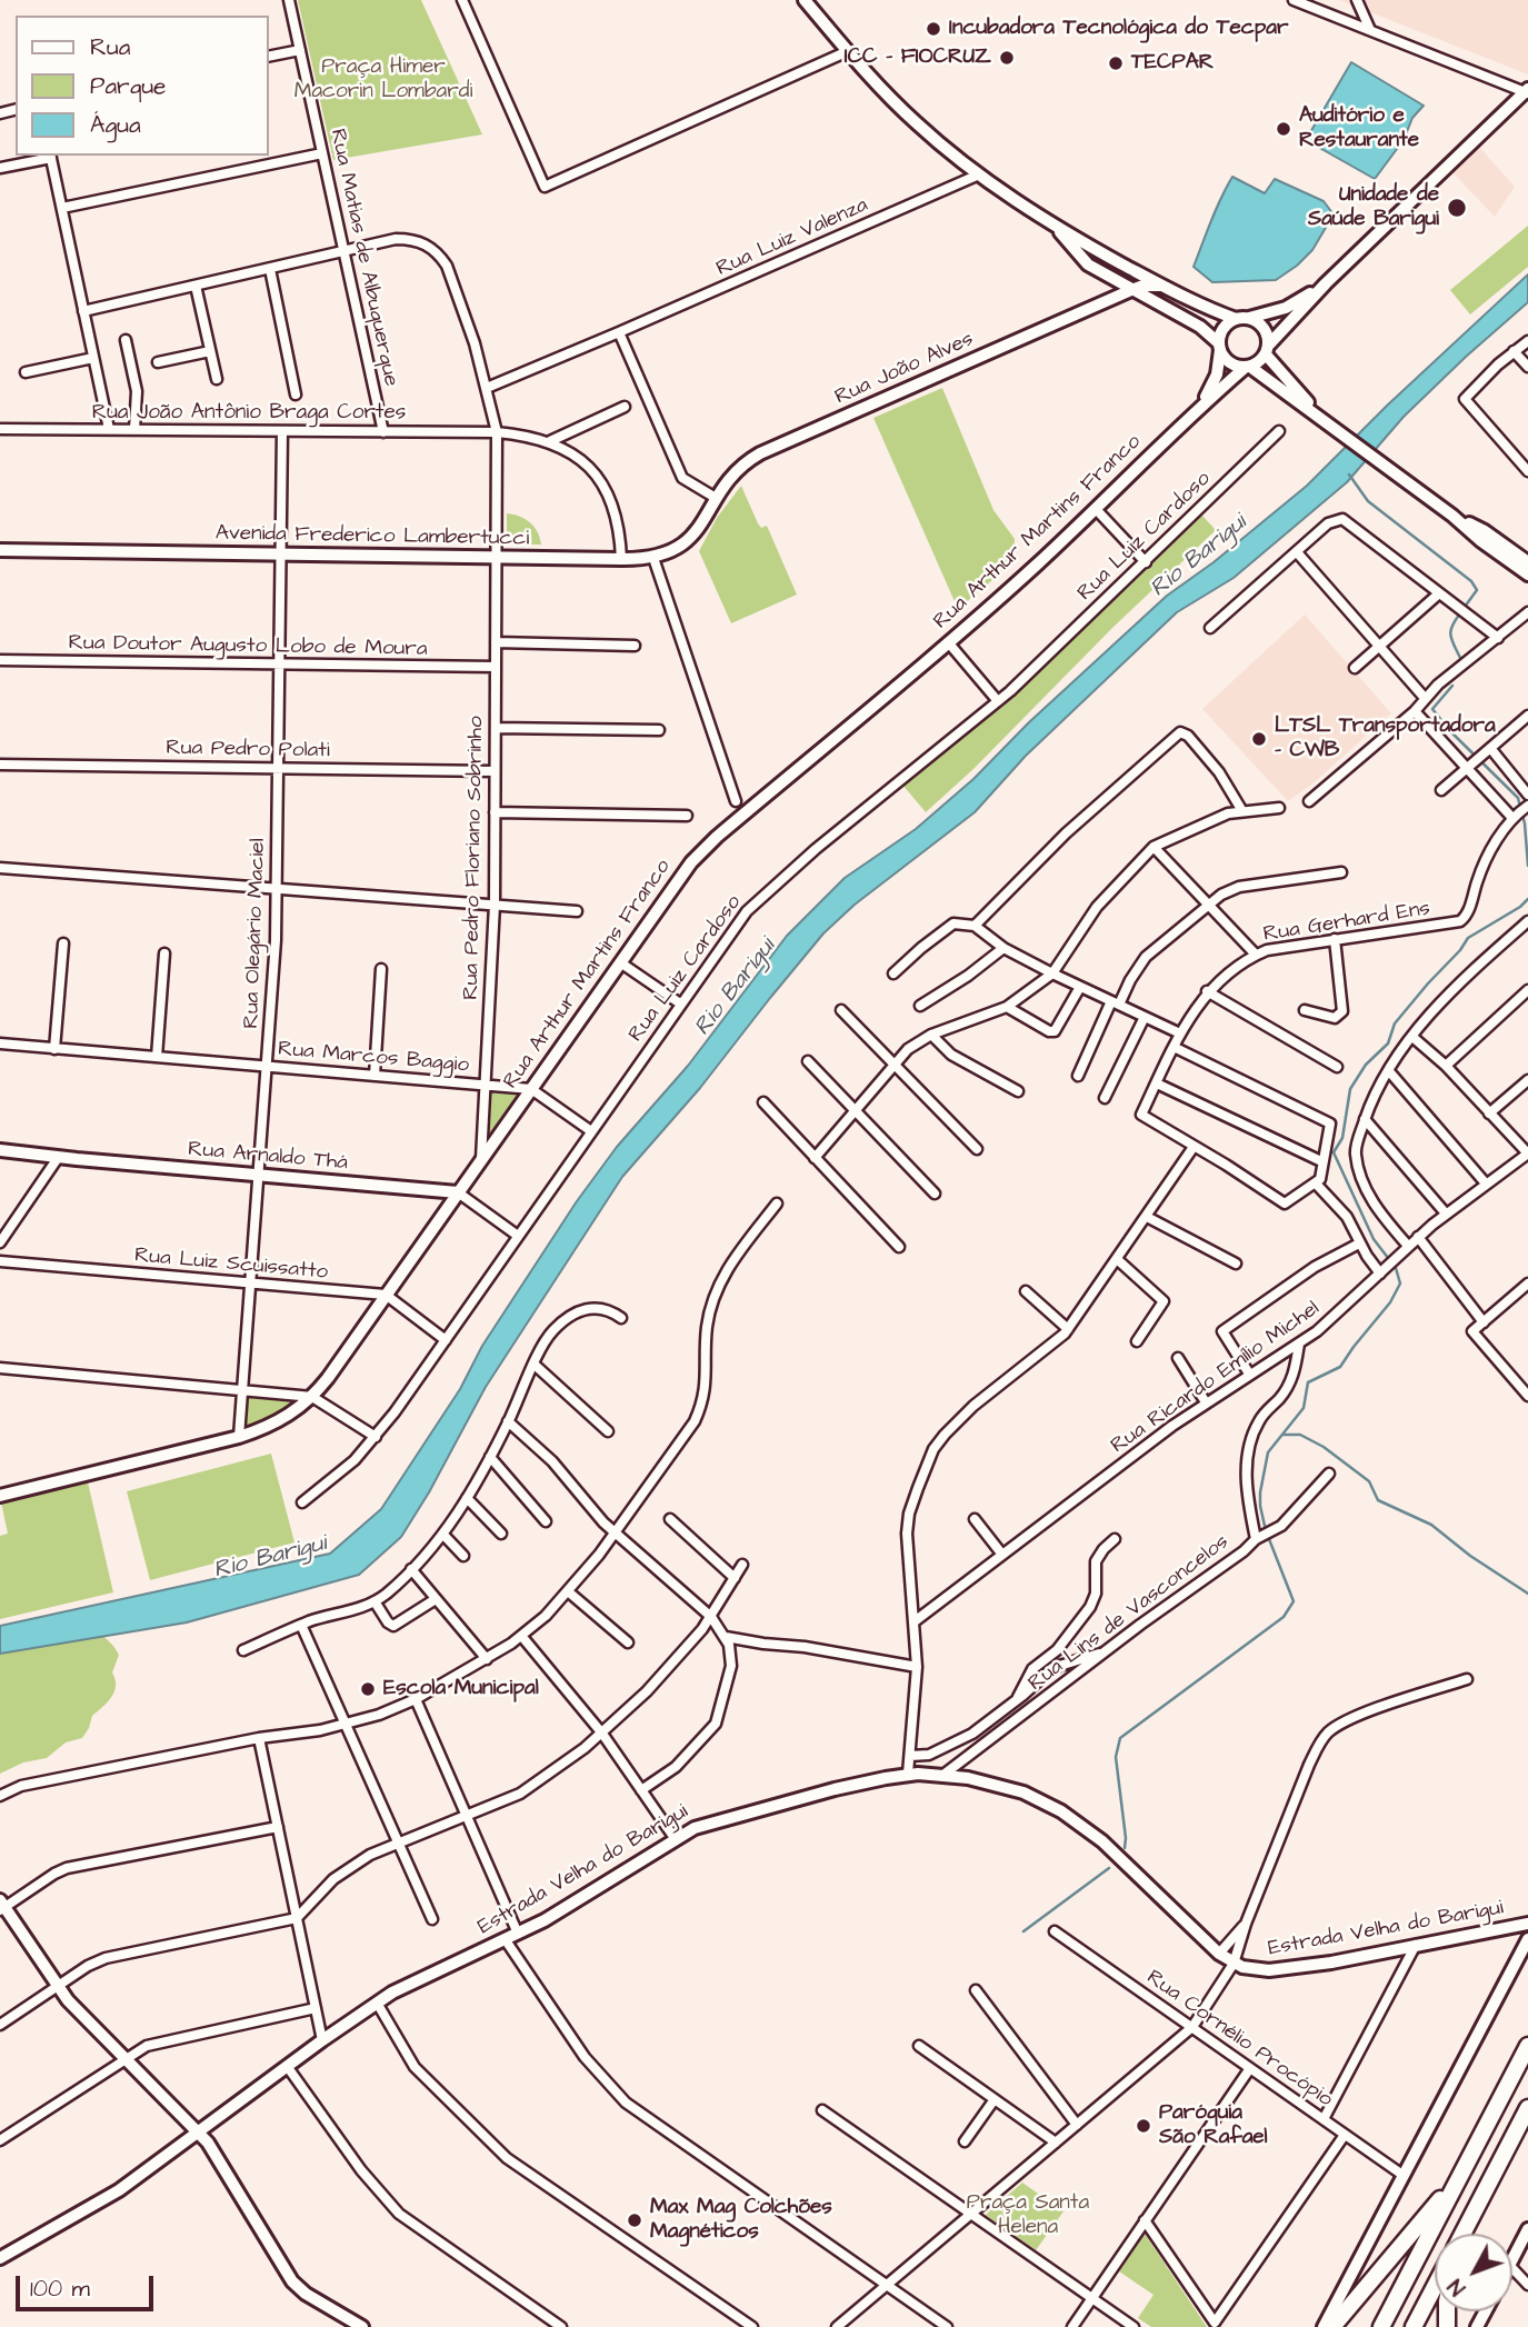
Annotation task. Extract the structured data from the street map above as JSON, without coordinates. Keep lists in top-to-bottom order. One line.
{"streets":{"street":["Rua Luiz Valenza","Rua Matias de Albuquerque","Rua João Alves","Rua João Antônio Braga Cortes","Rua Arthur Martins Franco","Avenida Frederico Lambertucci","Rua Luiz Cardoso","Rua Doutor Augusto Lobo de Moura","Rua Pedro Polati","Rua Pedro Floriano Sobrinho","Rua Gerhard Ens","Rua Olegário Maciel","Rua Marcos Baggio","Rua Arnaldo Thá","Rua Luiz Scuissatto","Rua Ricardo Emílio Michel","Rua Lins de Vasconcelos","Estrada Velha do Barigui","Rua Cornélio Procópio"]},"crossings":[["Rua Luiz Valenza","Rua Pedro Floriano Sobrinho"],["Rua Matias de Albuquerque","Rua João Antônio Braga Cortes"],["Rua Matias de Albuquerque","Rua Pedro Floriano Sobrinho"],["Rua João Alves","Avenida Frederico Lambertucci"],["Rua João Antônio Braga Cortes","Rua Pedro Floriano Sobrinho"],["Rua João Antônio Braga Cortes","Rua Olegário Maciel"],["Rua Arthur Martins Franco","Rua Pedro Floriano Sobrinho"],["Rua Arthur Martins Franco","Rua Olegário Maciel"],["Rua Arthur Martins Franco","Rua Marcos Baggio"],["Rua Arthur Martins Franco","Rua Arnaldo Thá"],["Rua Arthur Martins Franco","Rua Luiz Scuissatto"],["Avenida Frederico Lambertucci","Rua Pedro Floriano Sobrinho"],["Avenida Frederico Lambertucci","Rua Olegário Maciel"],["Rua Luiz Cardoso","Rua Marcos Baggio"],["Rua Doutor Augusto Lobo de Moura","Rua Pedro Floriano Sobrinho"],["Rua Doutor Augusto Lobo de Moura","Rua Olegário Maciel"],["Rua Pedro Polati","Rua Pedro Floriano Sobrinho"],["Rua Pedro Polati","Rua Olegário Maciel"],["Rua Pedro Floriano Sobrinho","Rua Marcos Baggio"],["Rua Olegário Maciel","Rua Marcos Baggio"],["Rua Olegário Maciel","Rua Arnaldo Thá"],["Rua Olegário Maciel","Rua Luiz Scuissatto"],["Rua Lins de Vasconcelos","Estrada Velha do Barigui"]],"water":["Rio Barigui"],"parks":["Praça Himer Macorin Lombardi","Praça Santa Helena"],"places":["Incubadora Tecnológica do Tecpar","ICC - FIOCRUZ","TECPAR","Auditório e Restaurante","Unidade de Saúde Barigui","LTSL Transportadora - CWB","Escola Municipal","Paróquia São Rafael","Max Mag Colchões Magnéticos"],"legend":["Rua","Parque","Água"],"scale_bar":"100 m","north":"bottom left"}
